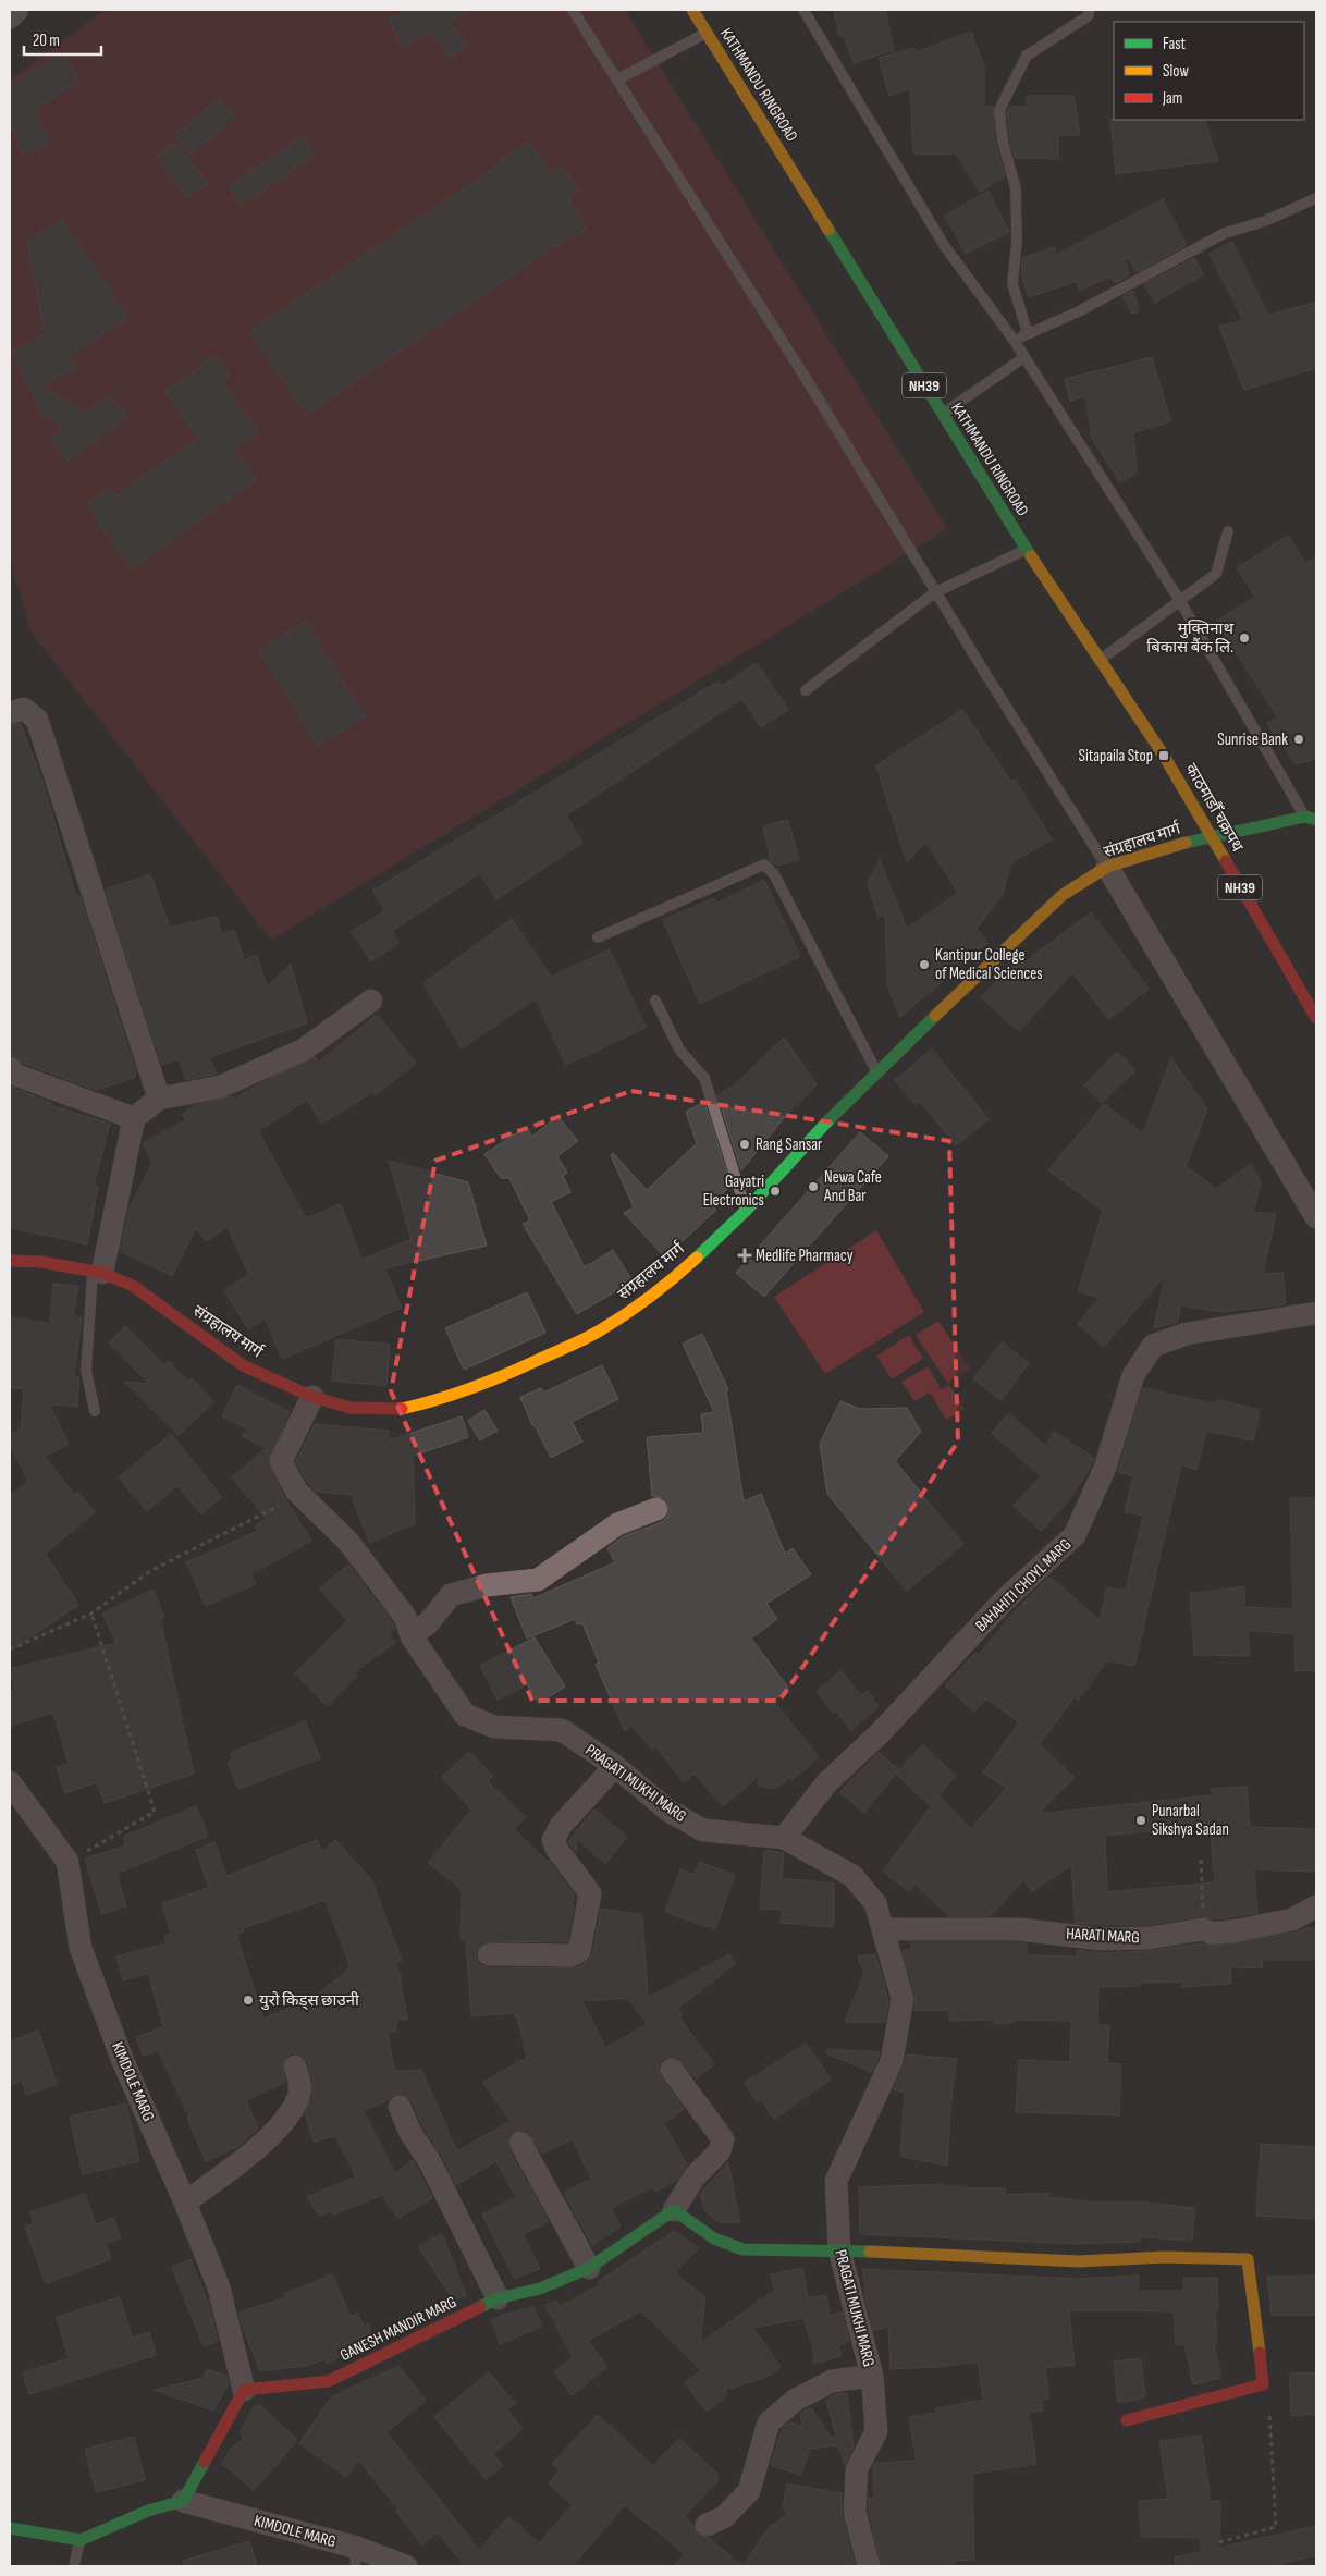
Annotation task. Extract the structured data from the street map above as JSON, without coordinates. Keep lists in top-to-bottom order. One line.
{"streets":{"main road":["KATHMANDU RINGROAD","NH39","काठमाडाैँ चक्रपथ","संग्रहालय मार्ग","GANESH MANDIR MARG"],"street":["BAHAHITI CHOYL MARG","PRAGATI MUKHI MARG","HARATI MARG","KIMDOLE MARG"]},"crossings":[["KATHMANDU RINGROAD","काठमाडाैँ चक्रपथ"],["काठमाडाैँ चक्रपथ","संग्रहालय मार्ग"],["संग्रहालय मार्ग","PRAGATI MUKHI MARG"],["BAHAHITI CHOYL MARG","PRAGATI MUKHI MARG"],["PRAGATI MUKHI MARG","HARATI MARG"],["KIMDOLE MARG","GANESH MANDIR MARG"]],"places":{"other":["मुक्तिनाथ बिकास बैंक लि.","Sunrise Bank","Kantipur College of Medical Sciences","Rang Sansar","Newa Cafe And Bar","Gayatri Electronics","Punarbal Sikshya Sadan","युरो किड्स छाउनी"],"transit":["Sitapaila Stop"],"health":["Medlife Pharmacy"]},"legend":["Fast","Slow","Jam"],"scale_bar":"20 m"}
